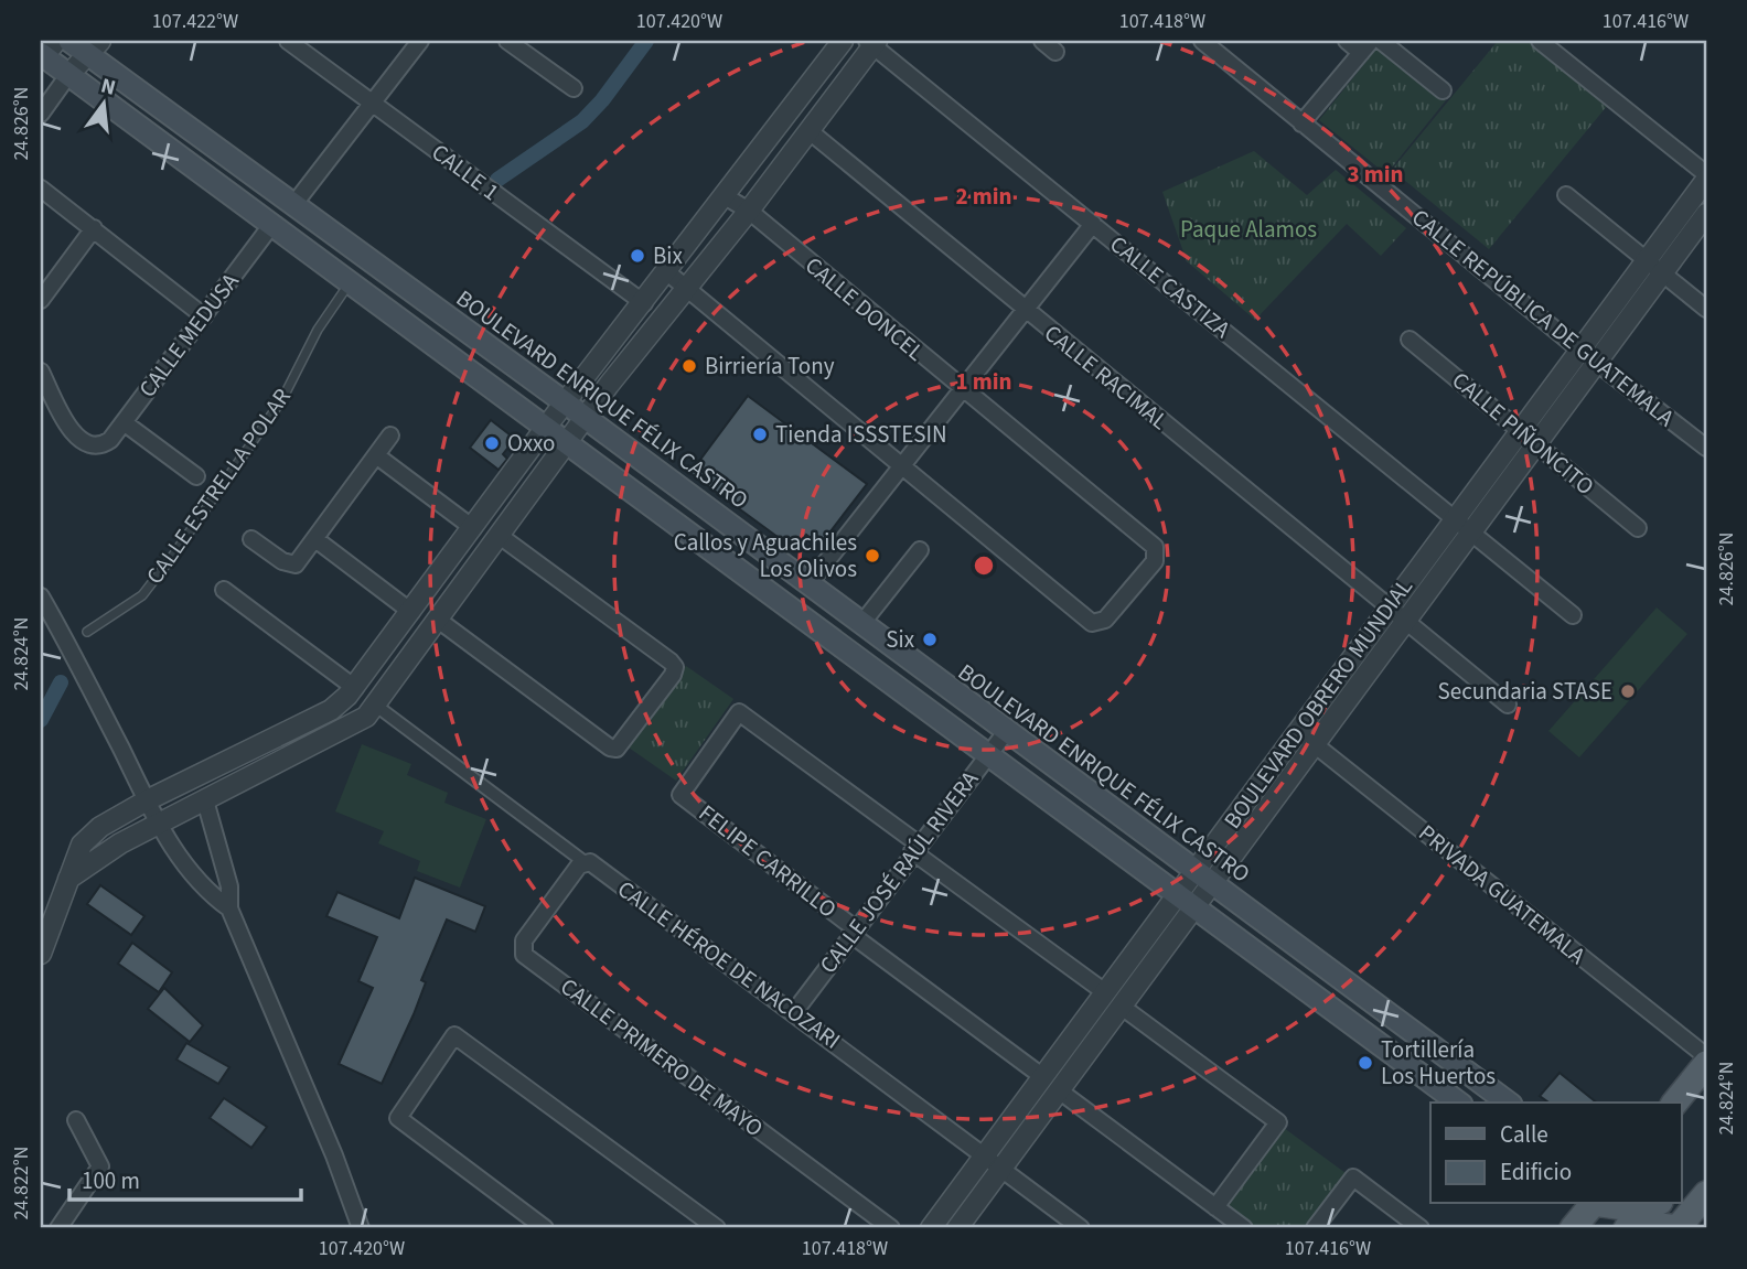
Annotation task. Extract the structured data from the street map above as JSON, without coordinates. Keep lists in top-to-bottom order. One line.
{"streets":{"main road":["BOULEVARD ENRIQUE FÉLIX CASTRO"],"street":["CALLE 1","CALLE CASTIZA","CALLE DONCEL","CALLE REPÚBLICA DE GUATEMALA","CALLE MEDUSA","CALLE RACIMAL","CALLE PIÑONCITO","BOULEVARD OBRERO MUNDIAL","FELIPE CARRILLO","CALLE JOSÉ RAÚL RIVERA","PRIVADA GUATEMALA","CALLE HÉROE DE NACOZARI","CALLE PRIMERO DE MAYO"],"lane":["CALLE ESTRELLA POLAR"]},"crossings":[["CALLE CASTIZA","BOULEVARD OBRERO MUNDIAL"],["CALLE REPÚBLICA DE GUATEMALA","BOULEVARD OBRERO MUNDIAL"],["CALLE RACIMAL","BOULEVARD OBRERO MUNDIAL"],["BOULEVARD ENRIQUE FÉLIX CASTRO","BOULEVARD OBRERO MUNDIAL"],["BOULEVARD ENRIQUE FÉLIX CASTRO","CALLE JOSÉ RAÚL RIVERA"],["CALLE PIÑONCITO","BOULEVARD OBRERO MUNDIAL"],["BOULEVARD OBRERO MUNDIAL","FELIPE CARRILLO"],["BOULEVARD OBRERO MUNDIAL","PRIVADA GUATEMALA"],["BOULEVARD OBRERO MUNDIAL","CALLE HÉROE DE NACOZARI"],["FELIPE CARRILLO","CALLE JOSÉ RAÚL RIVERA"],["CALLE JOSÉ RAÚL RIVERA","CALLE HÉROE DE NACOZARI"],["CALLE HÉROE DE NACOZARI","CALLE PRIMERO DE MAYO"]],"parks":["Paque Alamos"],"places":["Bix","Birriería Tony","Tienda ISSSTESIN","Oxxo","Callos y Aguachiles Los Olivos","Six","Secundaria STASE","Tortillería Los Huertos"],"legend":["Calle","Edificio"],"scale_bar":"100 m","north":"top","coordinates":["107.422°W","107.420°W","107.418°W","107.416°W","24.826°N","24.824°N","24.822°N"],"rings":["3 min","2 min","1 min"]}
